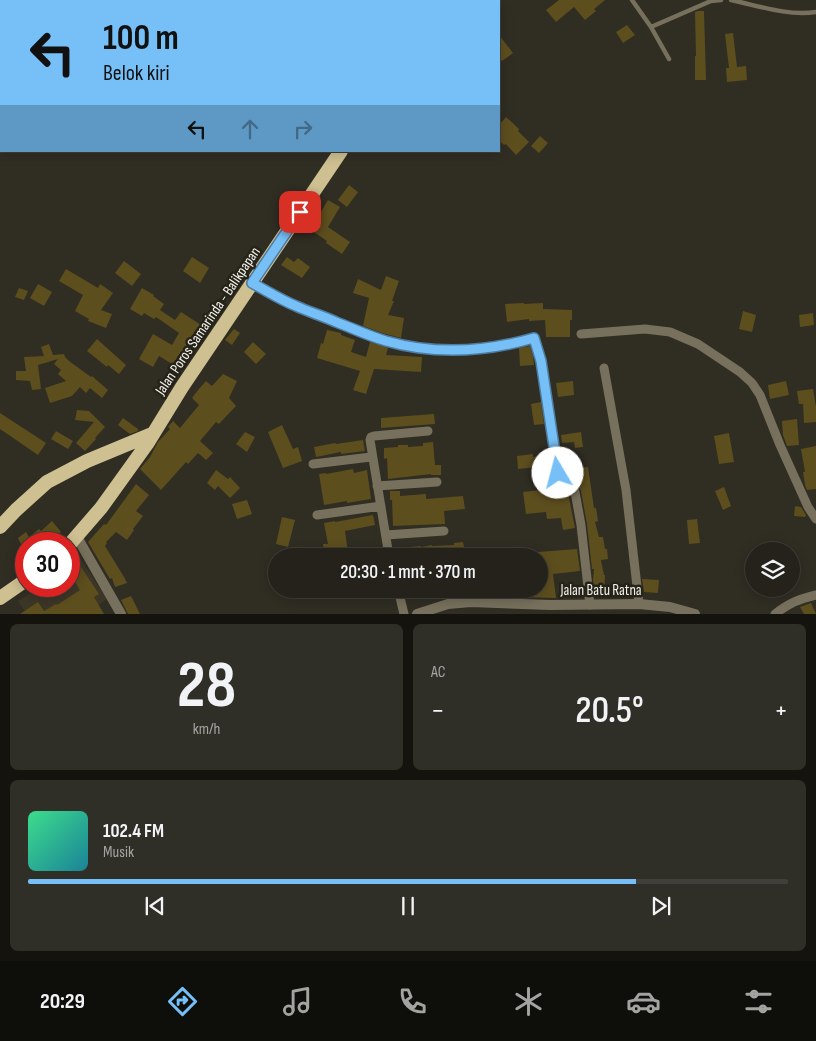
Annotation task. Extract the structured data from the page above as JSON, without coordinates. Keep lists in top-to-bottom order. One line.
{"streets":{"highway":["Jalan Poros Samarinda - Balikpapan"],"street":["Jalan Batu Ratna"]},"page":{"turn":["100 m","Belok kiri"],"limit":"30","trip":"20:30 · 1 mnt · 370 m","tile":[["28","km/h"],"AC"],"heat":["−","20.5°","+"],"song":["102.4 FM","Musik"],"tabs":"20:29"}}
